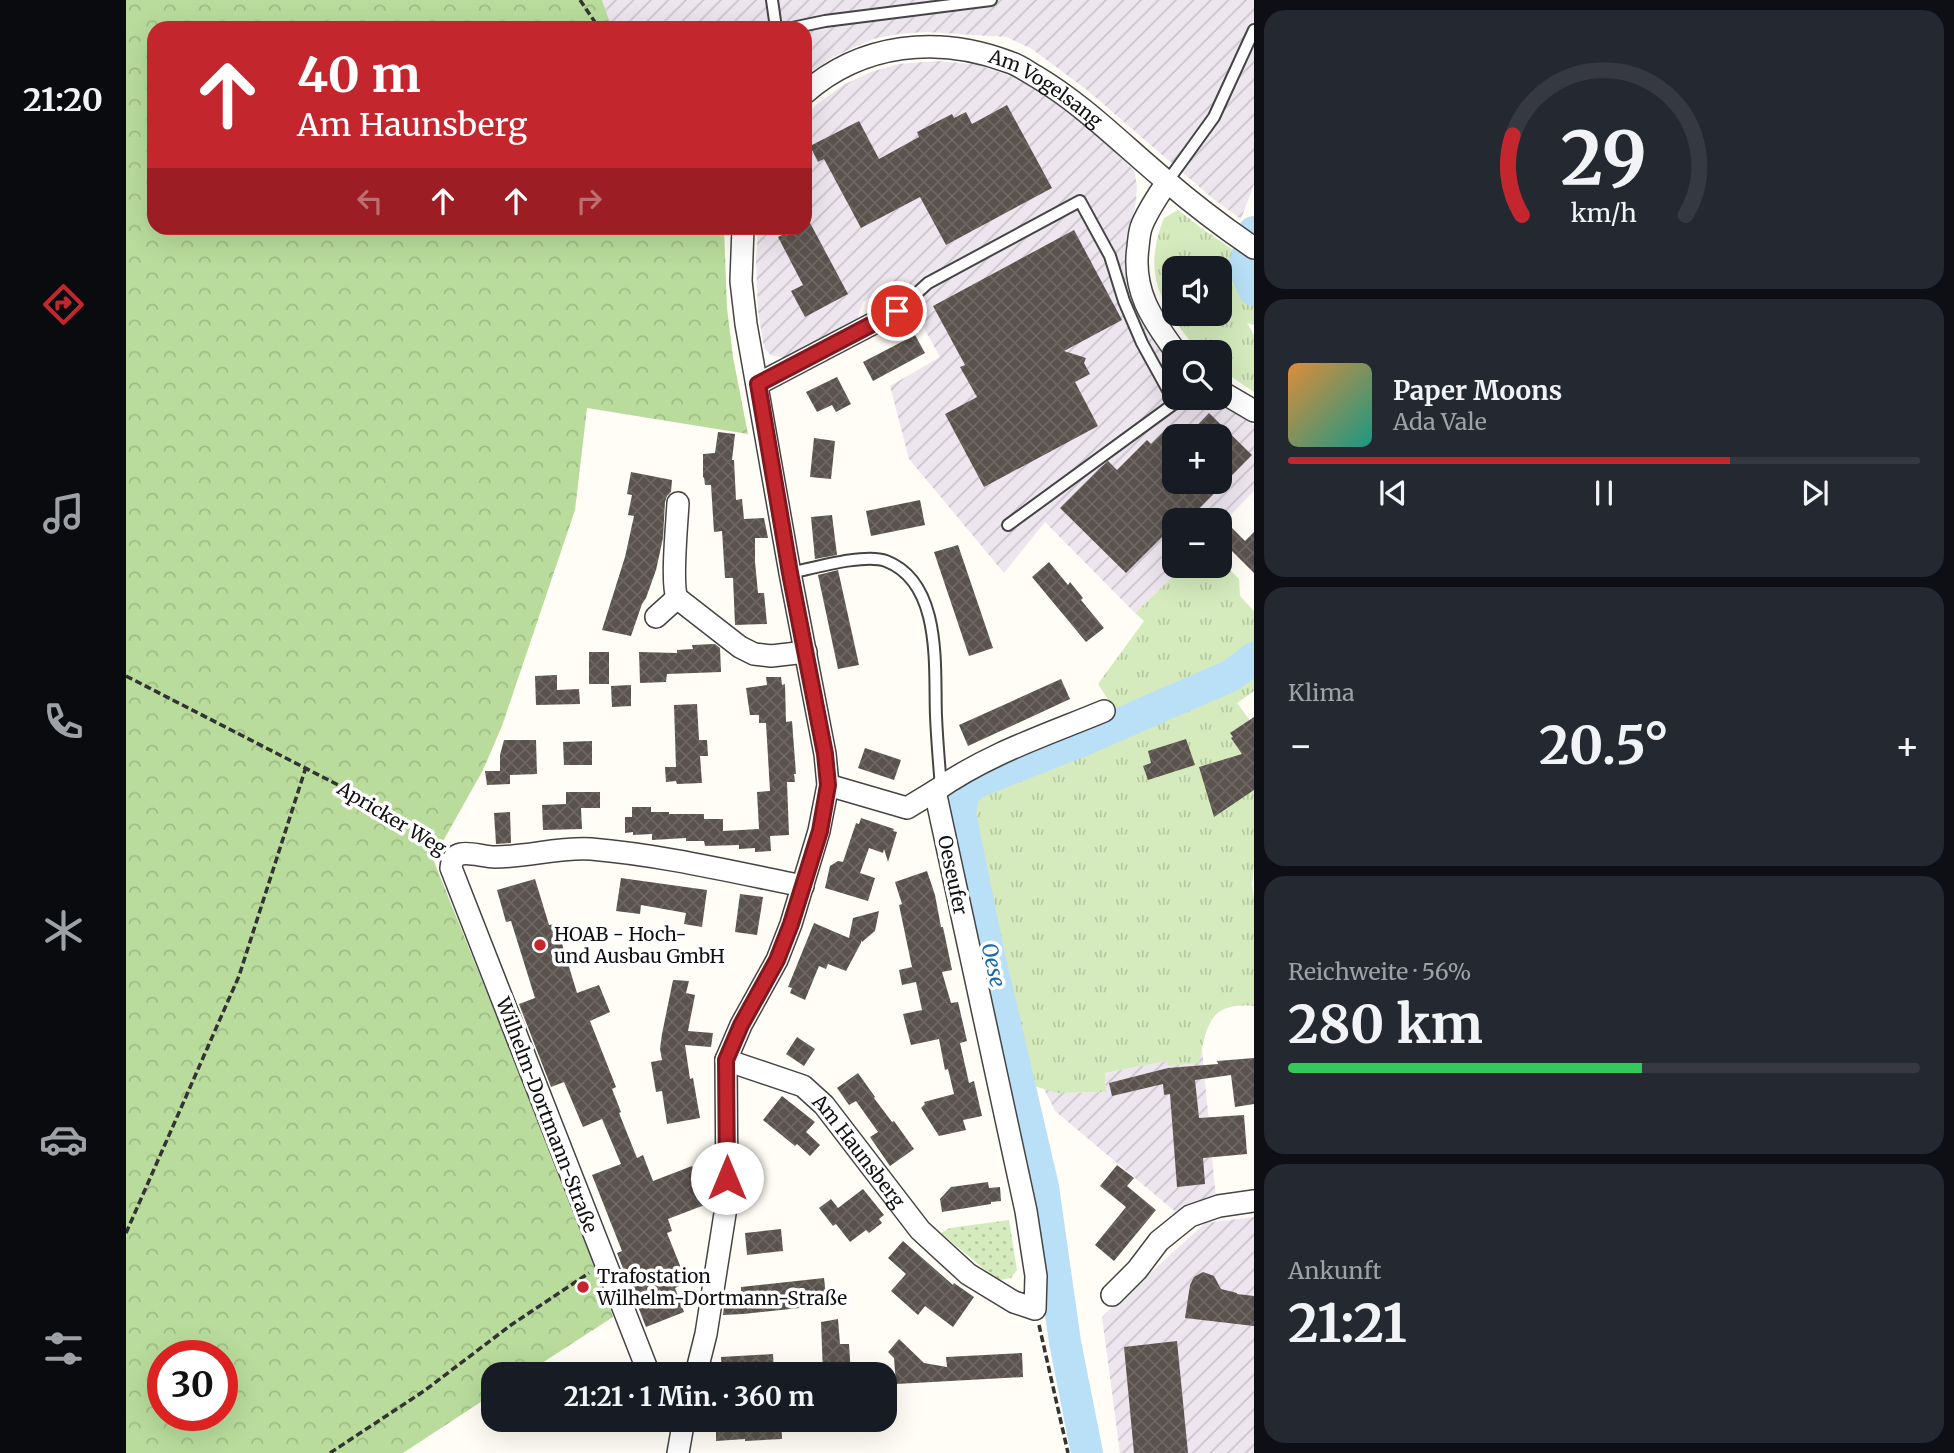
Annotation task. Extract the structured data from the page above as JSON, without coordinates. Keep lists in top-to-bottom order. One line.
{"streets":{"street":["Am Vogelsang","Apricker Weg","Oeseufer","Wilhelm-Dortmann-Straße","Am Haunsberg"]},"crossings":[["Apricker Weg","Wilhelm-Dortmann-Straße"],["Oeseufer","Am Haunsberg"]],"water":["Oese"],"places":["HOAB - Hoch- und Ausbau GmbH","Trafostation Wilhelm-Dortmann-Straße"],"page":{"tabs":"21:20","turn":["40 m","Am Haunsberg"],"map_buttons":["+","−"],"song":["Paper Moons","Ada Vale"],"tile":["Klima",["Reichweite · 56%","280 km"],["Ankunft","21:21"]],"heat":["−","20.5°","+"],"limit":"30","trip":"21:21 · 1 Min. · 360 m","gauge":["29","km/h"]}}
